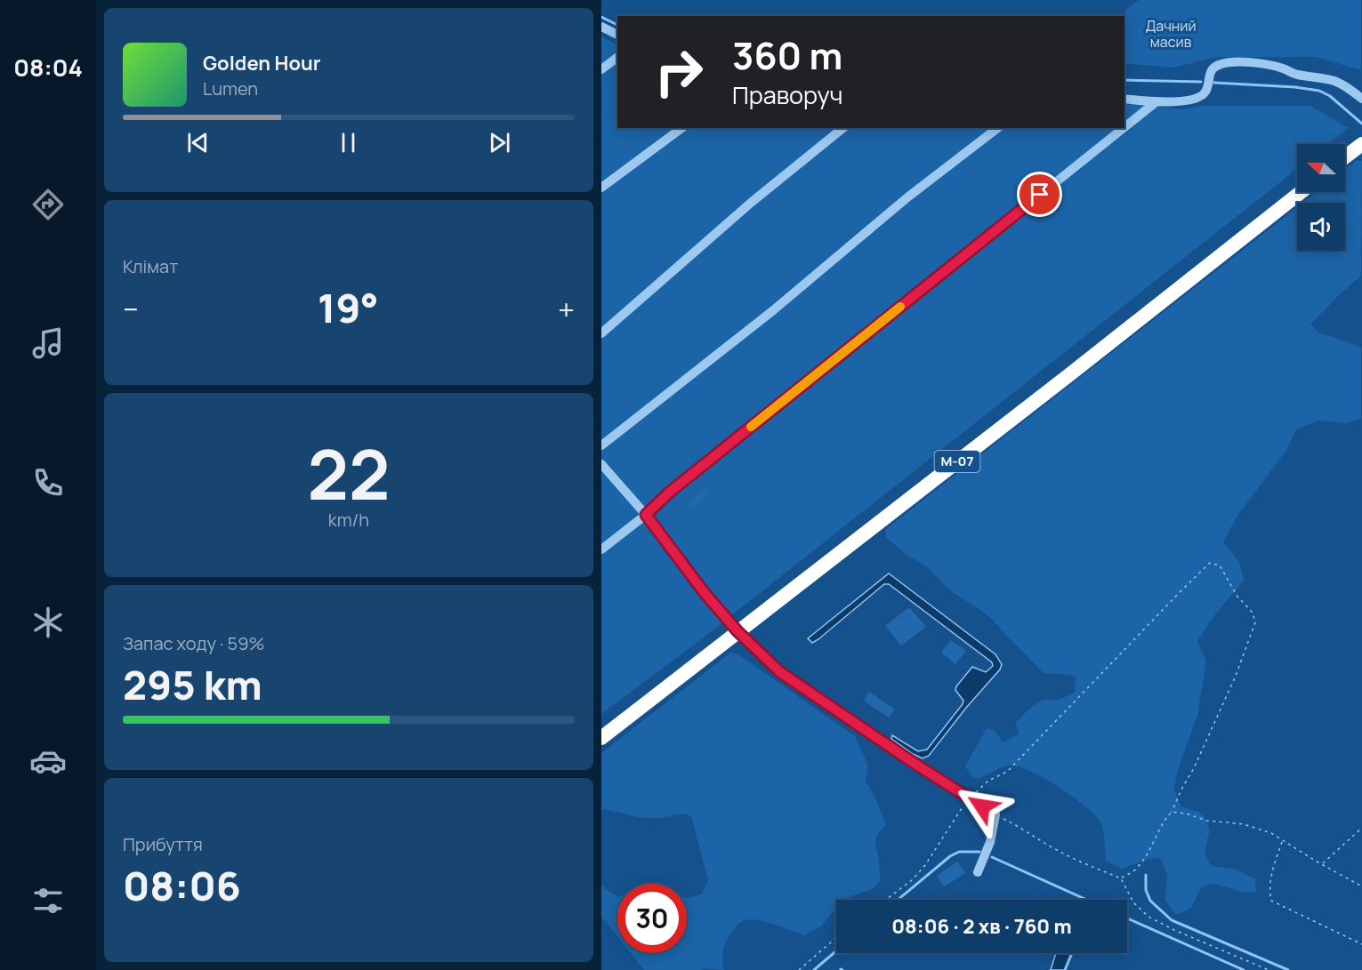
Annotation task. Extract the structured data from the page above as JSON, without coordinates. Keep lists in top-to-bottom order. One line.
{"streets":{"highway":["М-07"]},"parks":["Дачний масив"],"north":"left","page":{"tabs":"08:04","turn":["360 m","Праворуч"],"song":["Golden Hour","Lumen"],"tile":["Клімат",["22","km/h"],["Запас ходу · 59%","295 km"],["Прибуття","08:06"]],"heat":["−","19°","+"],"limit":"30","trip":"08:06 · 2 хв · 760 m"}}
